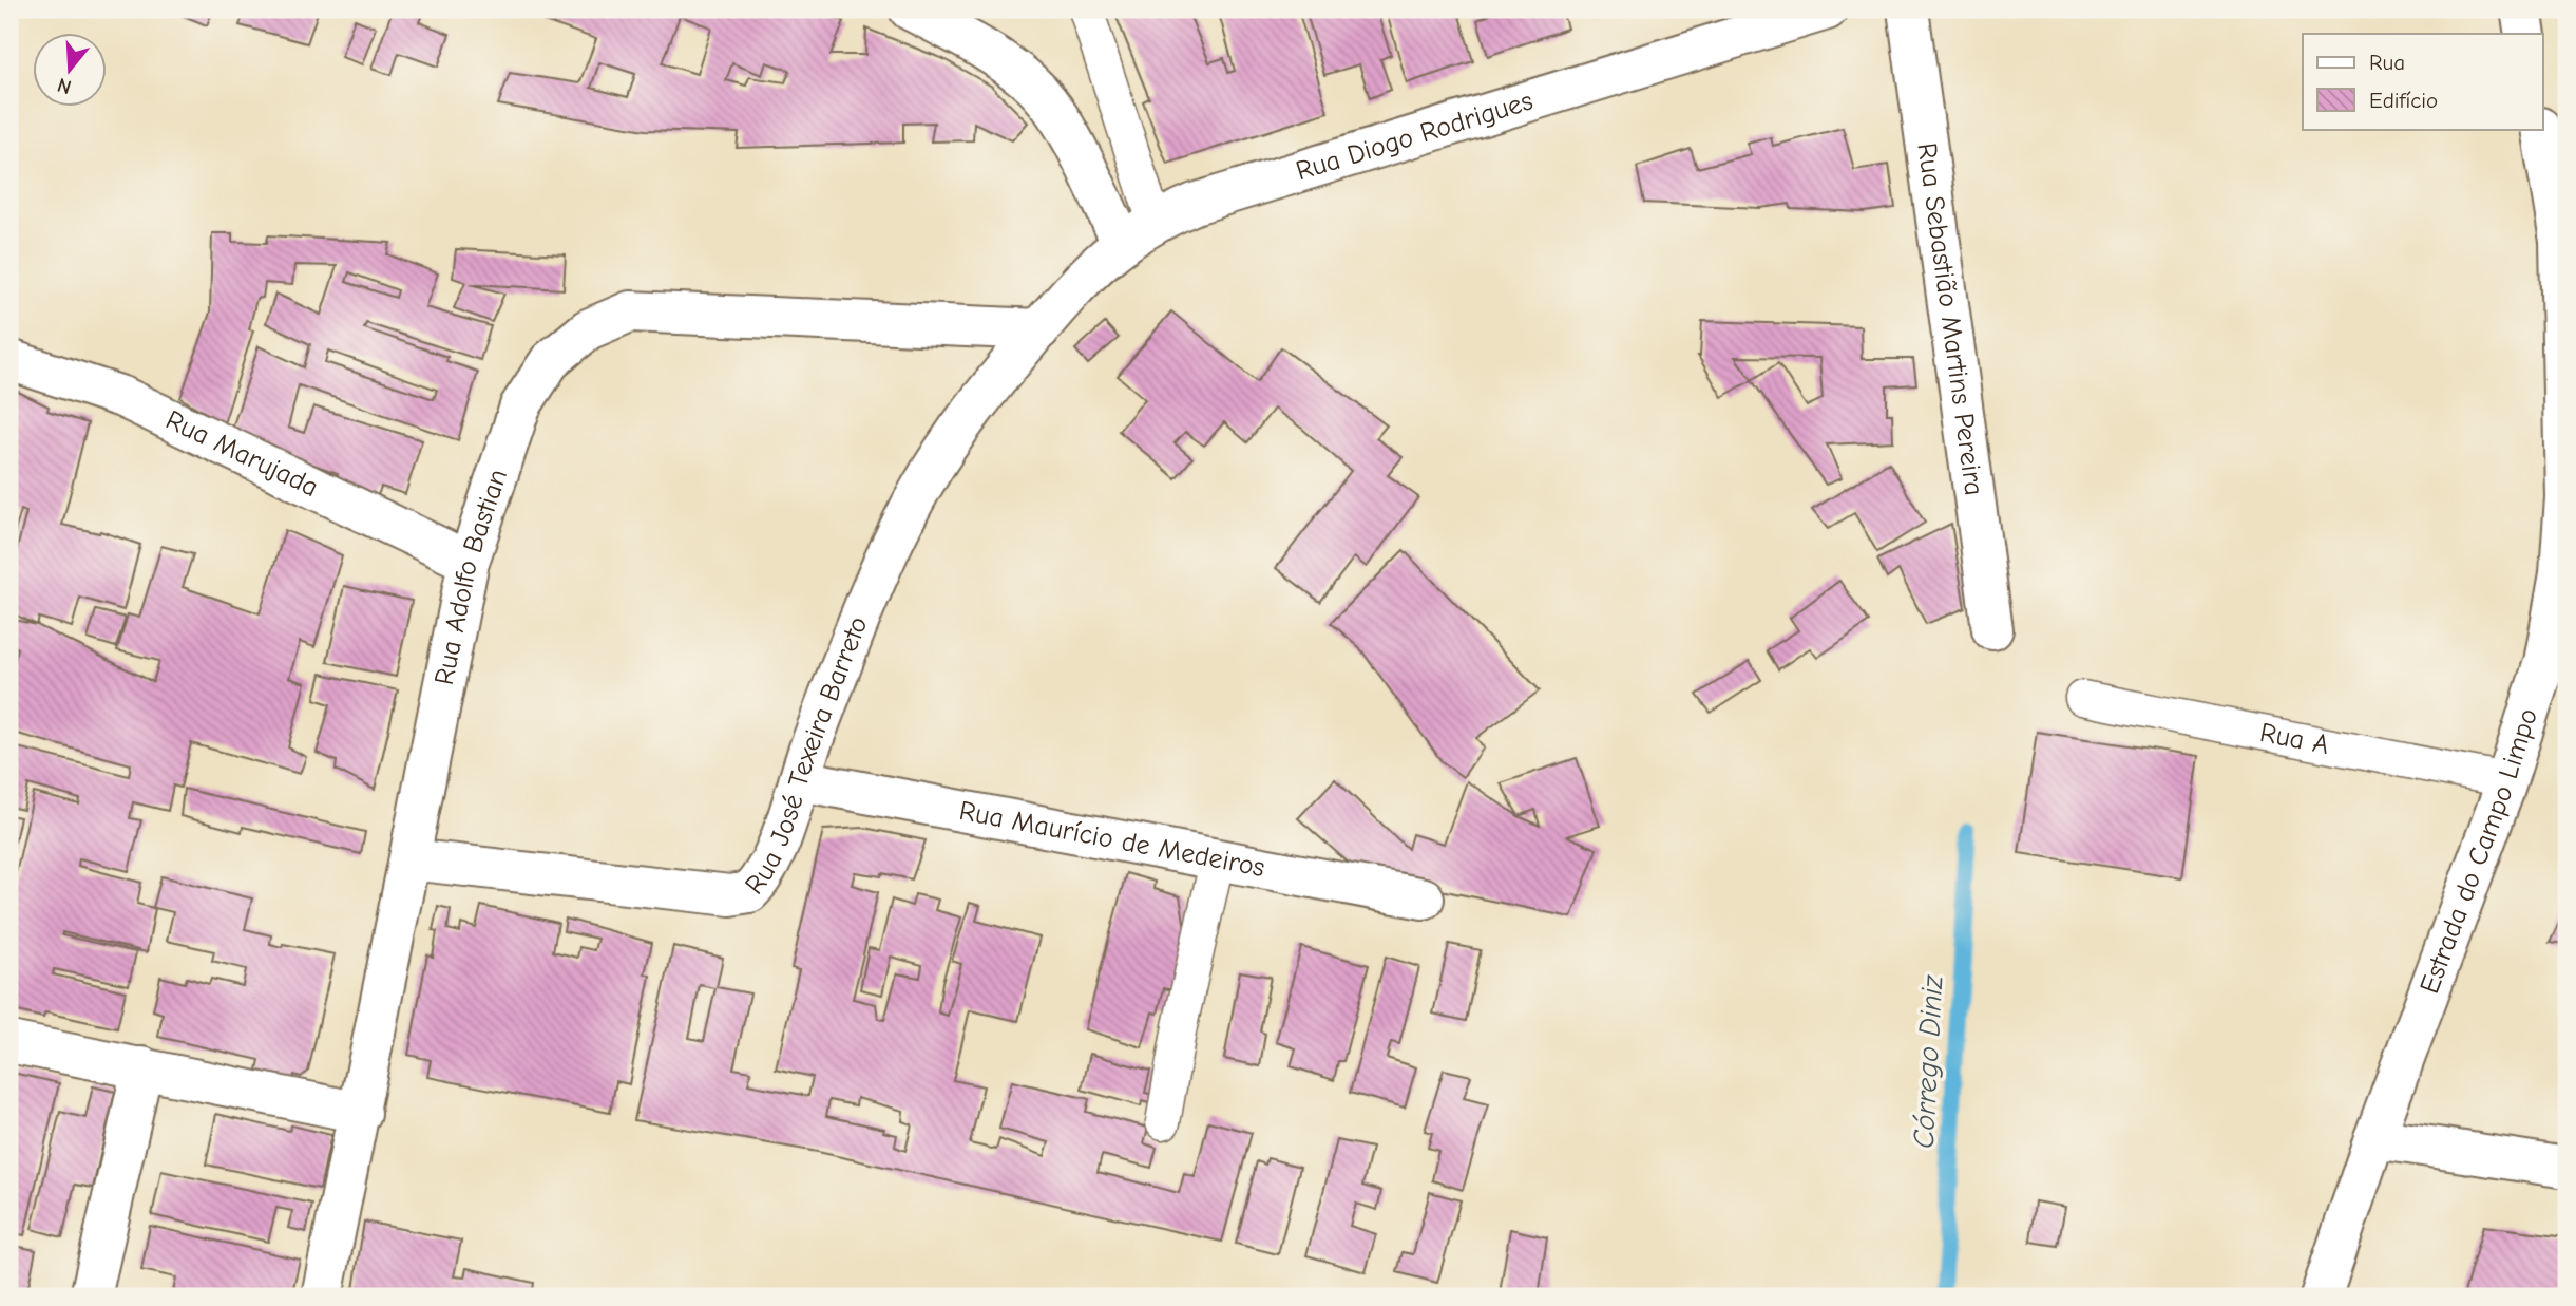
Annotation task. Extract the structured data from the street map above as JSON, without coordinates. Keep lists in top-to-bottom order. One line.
{"streets":{"street":["Rua Diogo Rodrigues","Rua Sebastião Martins Pereira","Rua Marujada","Rua Adolfo Bastian","Rua José Texeira Barreto","Rua Maurício de Medeiros","Estrada do Campo Limpo"],"lane":["Rua A"]},"crossings":[["Rua Diogo Rodrigues","Rua Adolfo Bastian"],["Rua Diogo Rodrigues","Rua José Texeira Barreto"],["Rua Marujada","Rua Adolfo Bastian"],["Rua Adolfo Bastian","Rua José Texeira Barreto"],["Rua A","Estrada do Campo Limpo"],["Rua José Texeira Barreto","Rua Maurício de Medeiros"]],"water":["Córrego Diniz"],"legend":["Rua","Edifício"],"north":"bottom"}
